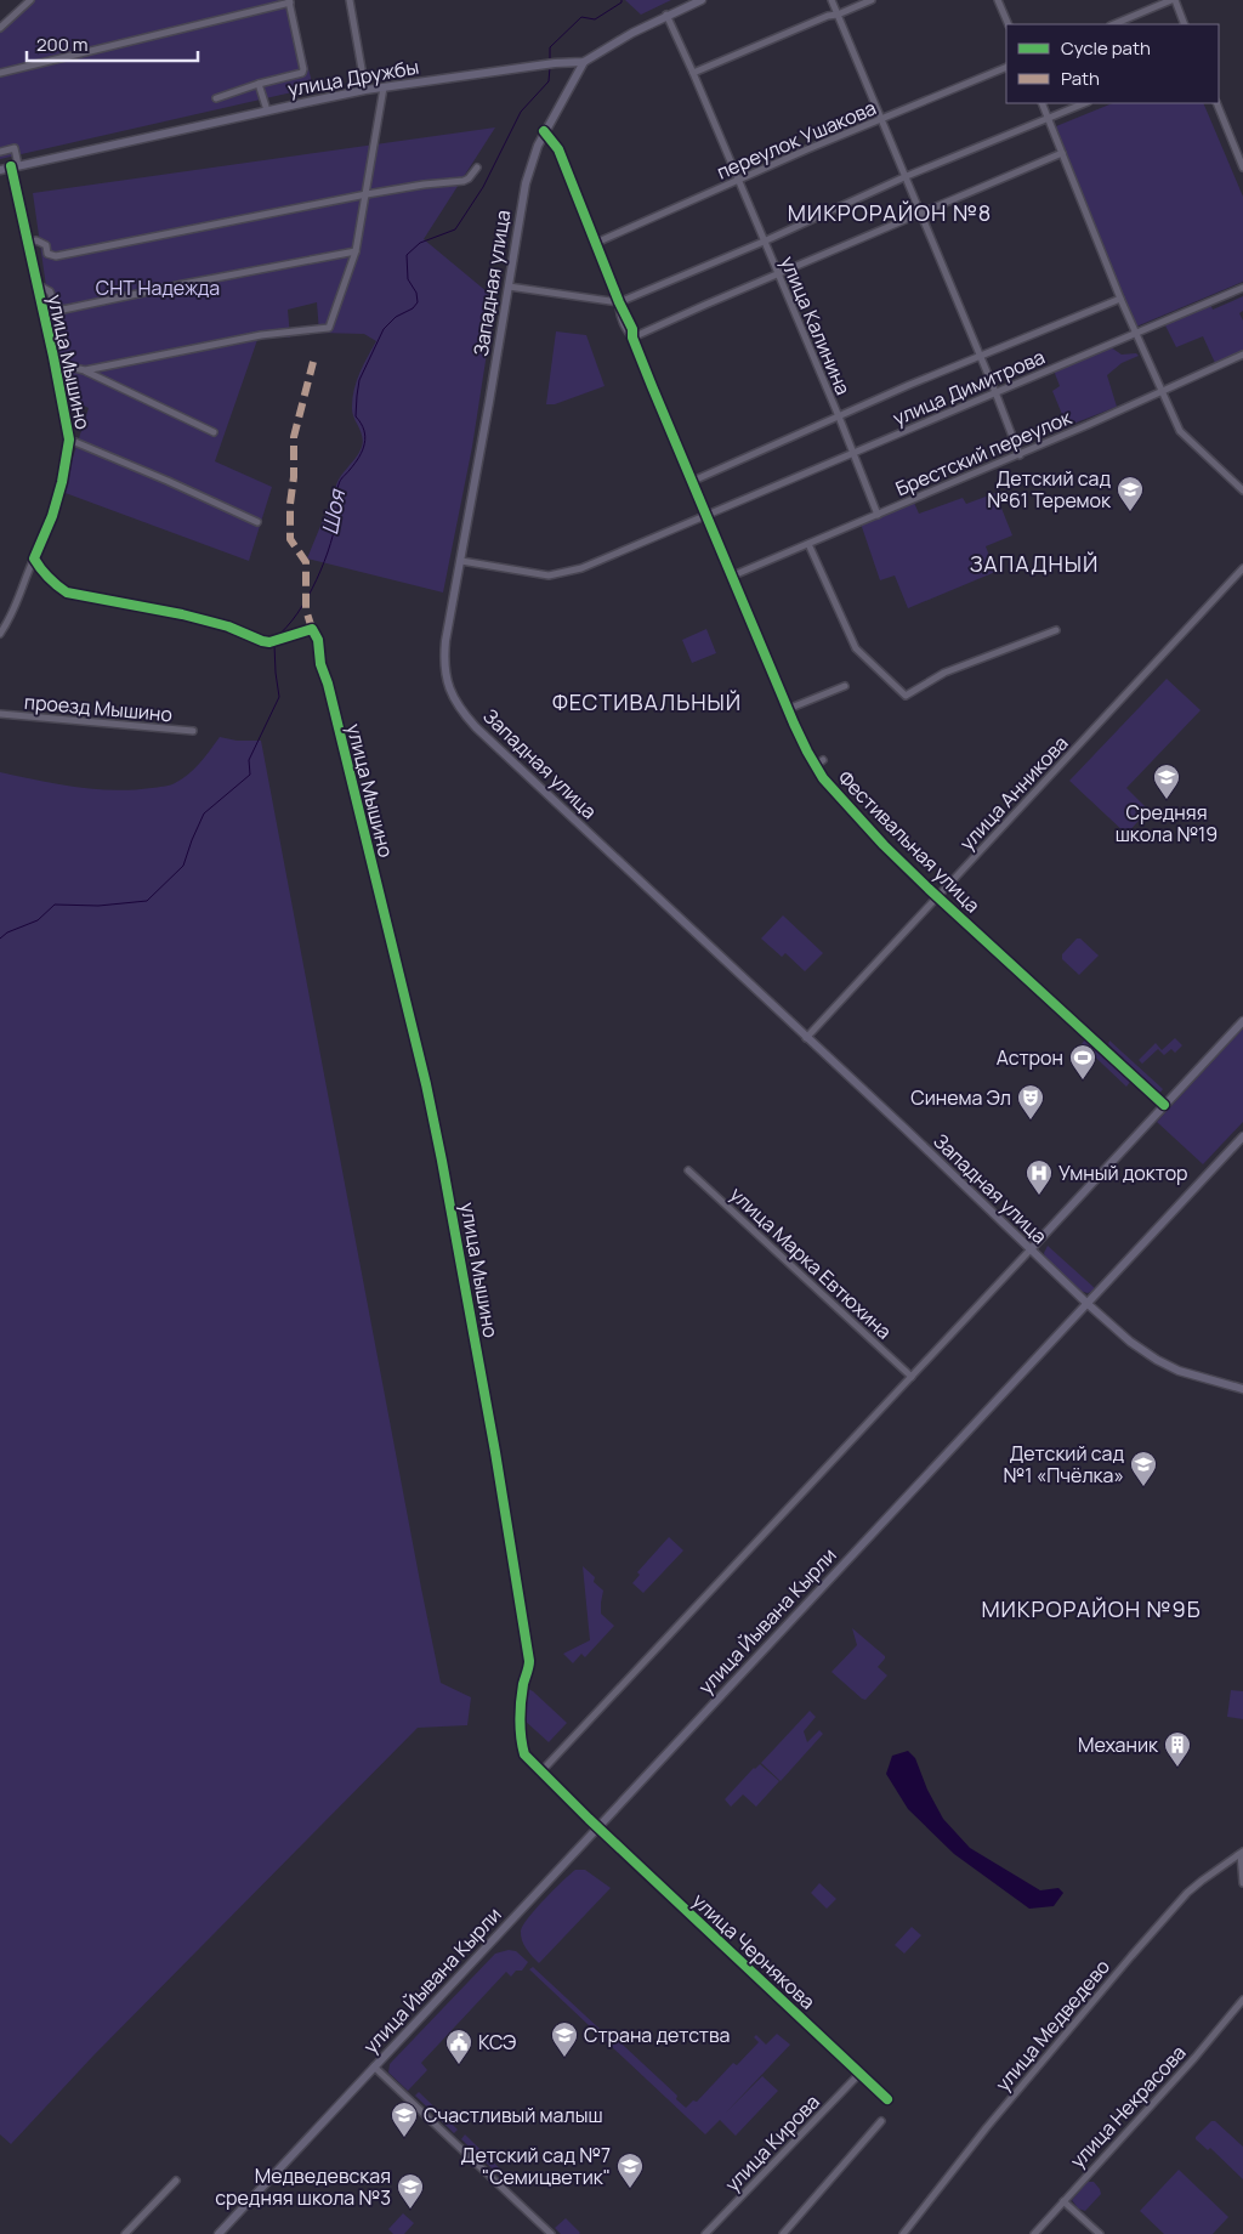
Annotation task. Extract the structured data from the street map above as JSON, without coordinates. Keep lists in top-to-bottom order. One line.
{"streets":{"main road":["улица Дружбы","Западная улица","улица Йывана Кырли"],"street":["переулок Ушакова","улица Калинина","улица Мышино","улица Димитрова","Брестский переулок","проезд Мышино","улица Анникова","Фестивальная улица","улица Марка Евтюхина","улица Чернякова","улица Медведево","улица Некрасова","улица Кирова"]},"crossings":[["улица Дружбы","Западная улица"],["улица Дружбы","улица Калинина"],["улица Дружбы","улица Мышино"],["переулок Ушакова","улица Калинина"],["переулок Ушакова","Фестивальная улица"],["Западная улица","улица Димитрова"],["Западная улица","улица Анникова"],["Западная улица","Фестивальная улица"],["Западная улица","улица Йывана Кырли"],["улица Калинина","улица Димитрова"],["улица Калинина","Брестский переулок"],["улица Мышино","улица Чернякова"],["улица Димитрова","Фестивальная улица"],["Брестский переулок","Фестивальная улица"],["улица Анникова","Фестивальная улица"],["улица Йывана Кырли","улица Чернякова"],["улица Чернякова","улица Кирова"]],"districts":["МИКРОРАЙОН №8","ЗАПАДНЫЙ","ФЕСТИВАЛЬНЫЙ","МИКРОРАЙОН №9Б"],"water":["Шоя"],"parks":["СНТ Надежда"],"places":{"school or university":["Детский сад №61 Теремок","Средняя школа №19","Детский сад №1 «Пчёлка»","Страна детства","Счастливый малыш","Детский сад №7 \"Семицветик\"","Медведевская средняя школа №3"],"sports":["Астрон"],"theatre":["Синема Эл"],"hospital":["Умный доктор"],"building":["Механик"],"public building":["КСЭ"]},"legend":["Cycle path","Path"],"scale_bar":"200 m"}
